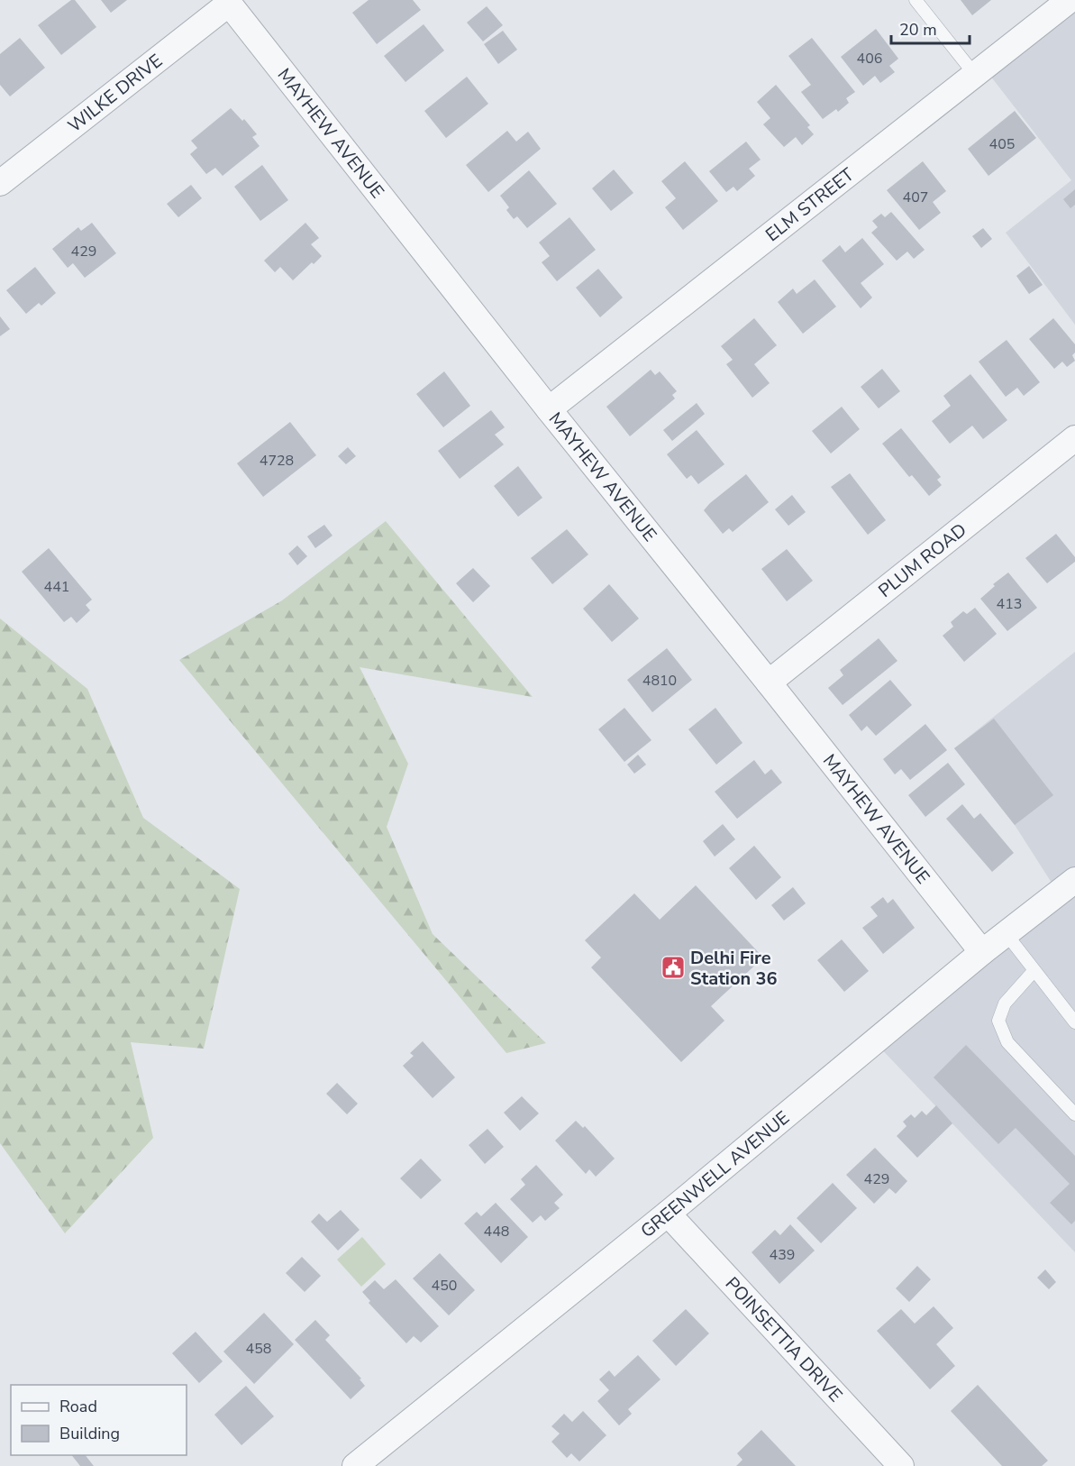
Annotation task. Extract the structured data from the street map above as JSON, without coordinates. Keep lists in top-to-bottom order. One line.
{"streets":{"street":["WILKE DRIVE","MAYHEW AVENUE","ELM STREET","PLUM ROAD","GREENWELL AVENUE","POINSETTIA DRIVE"]},"crossings":[["WILKE DRIVE","MAYHEW AVENUE"],["MAYHEW AVENUE","ELM STREET"],["MAYHEW AVENUE","PLUM ROAD"],["MAYHEW AVENUE","GREENWELL AVENUE"],["GREENWELL AVENUE","POINSETTIA DRIVE"]],"places":{"public building":["Delhi Fire Station 36"]},"house_numbers":["406","405","407","429","4728","441","413","4810","429","448","439","450","458"],"legend":["Road","Building"],"scale_bar":"20 m"}
